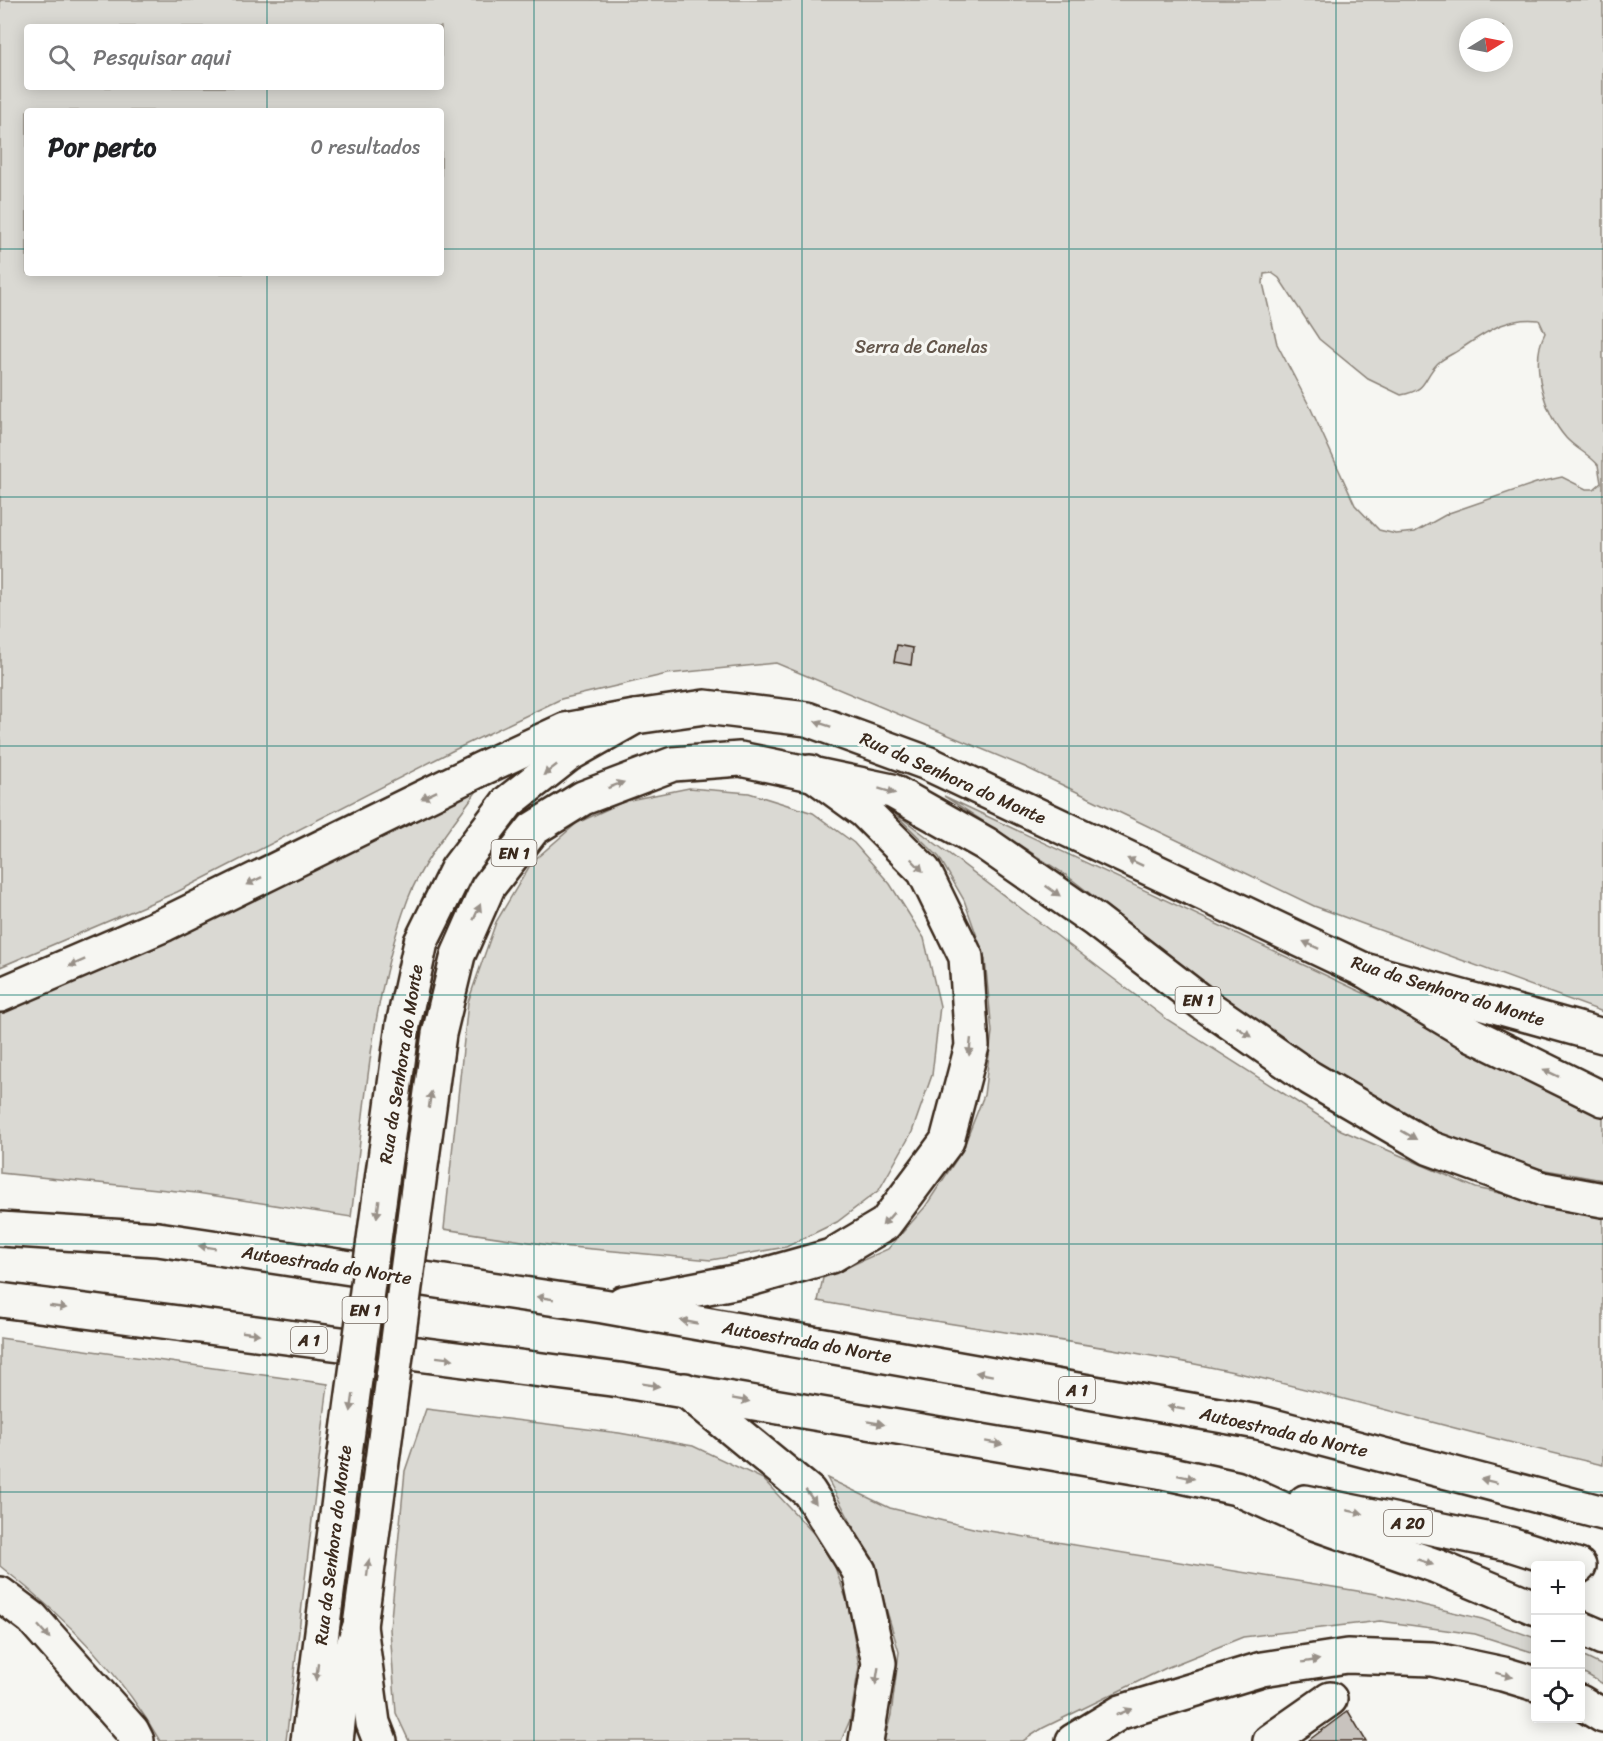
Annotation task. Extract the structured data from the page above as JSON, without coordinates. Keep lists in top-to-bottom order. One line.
{"streets":{"main road":["Rua da Senhora do Monte","EN 1","Autoestrada do Norte","A 1","A 20"]},"crossings":[["A 1","A 20"]],"parks":["Serra de Canelas"],"north":"right","page":{"search":"Pesquisar aqui","heading":["Por perto","0 resultados"],"map_buttons":["+","−"]}}
